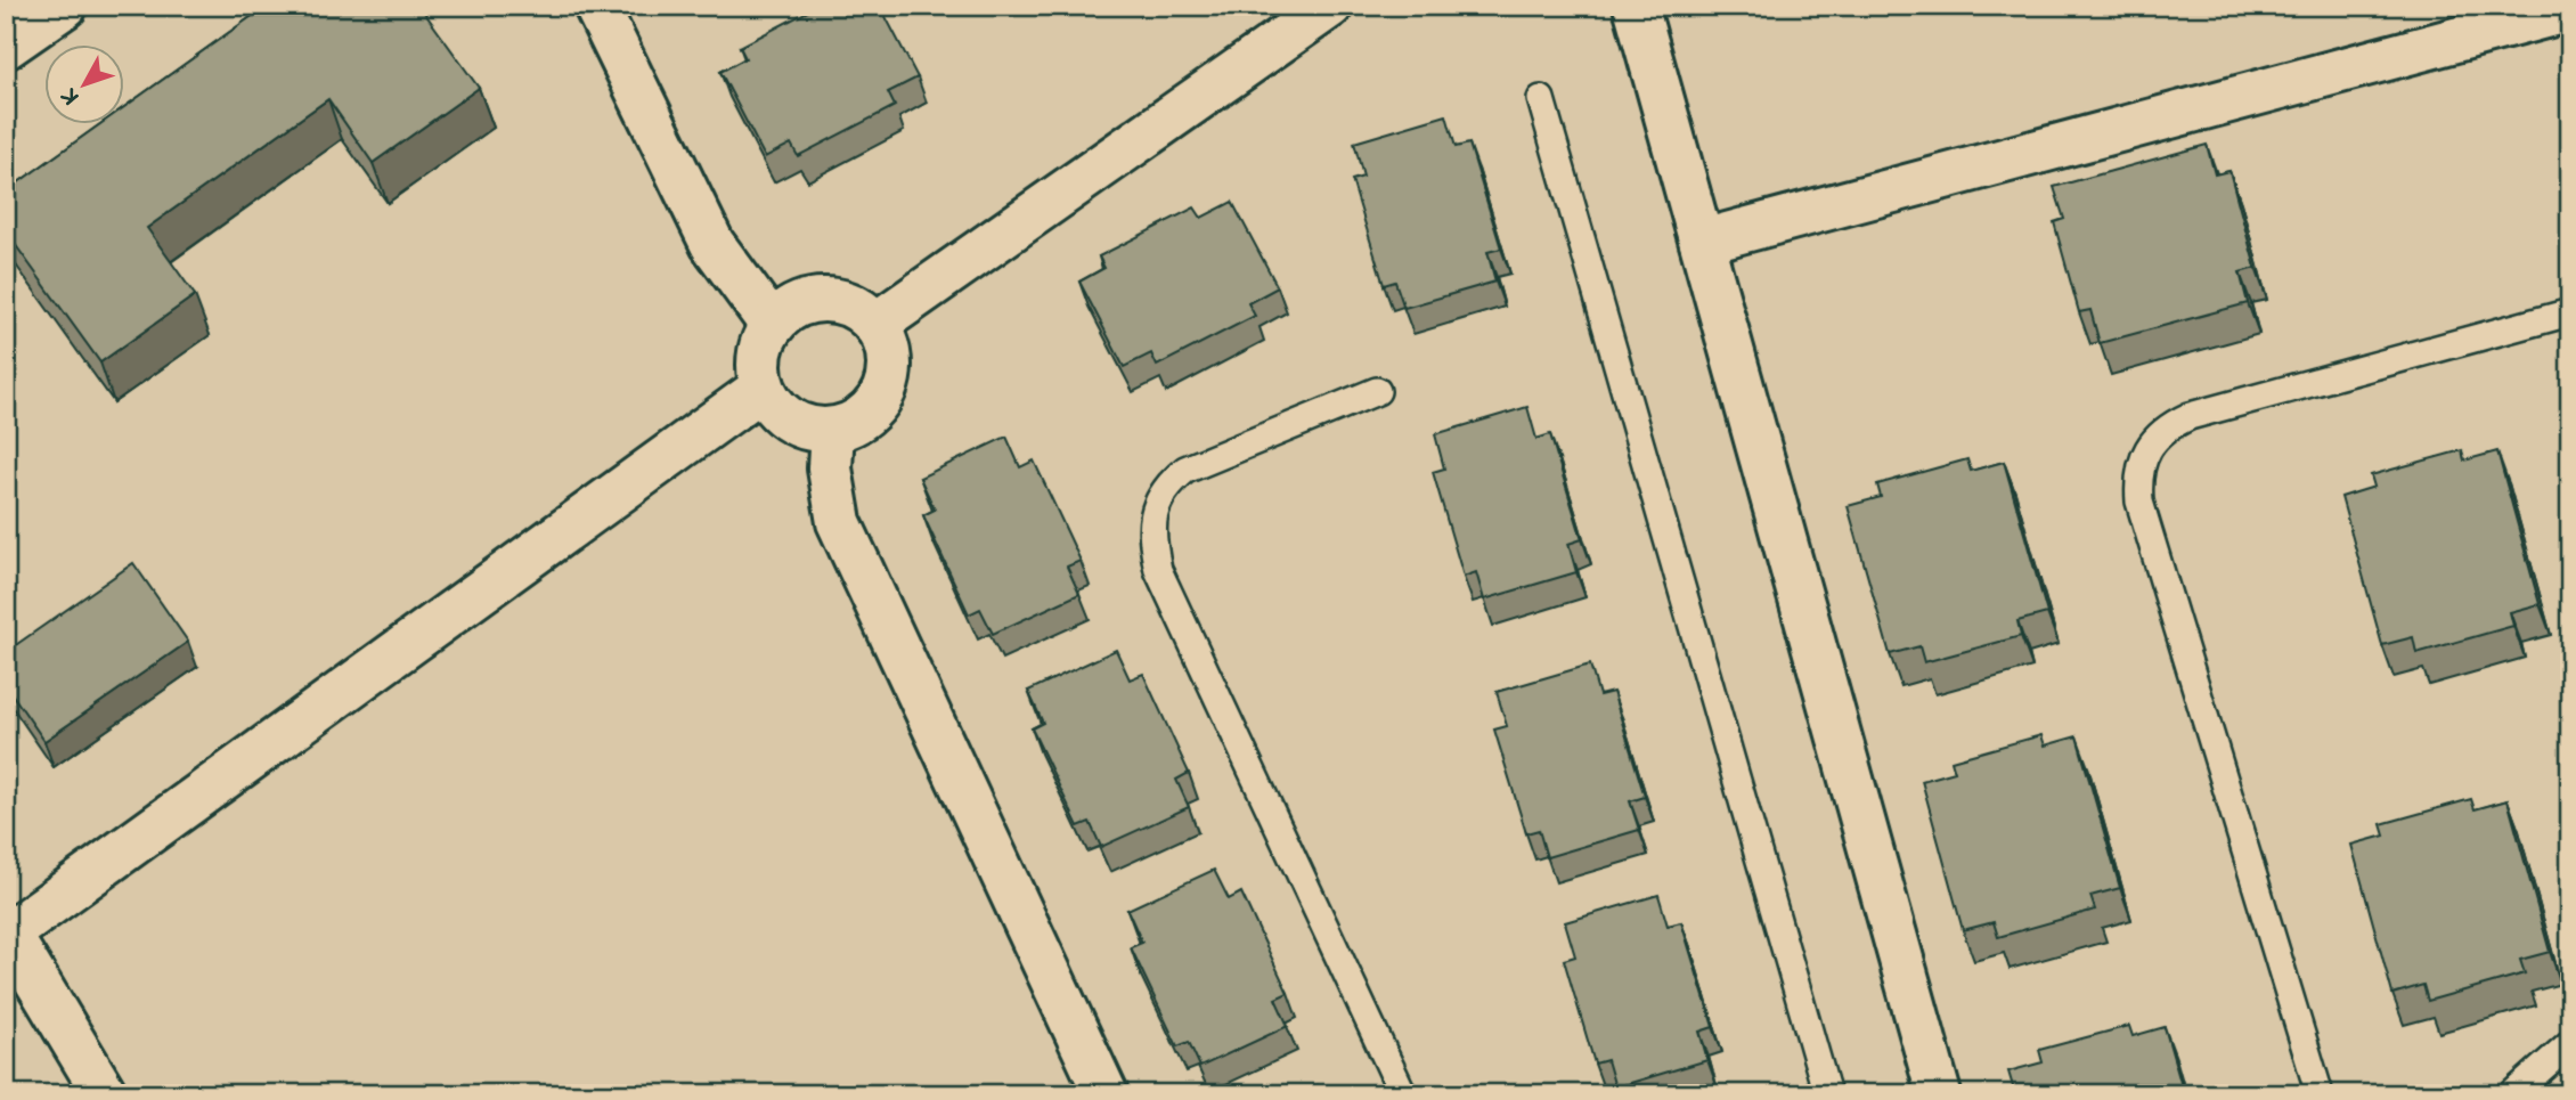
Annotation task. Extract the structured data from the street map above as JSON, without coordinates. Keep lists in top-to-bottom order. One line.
{"north":"bottom left"}
